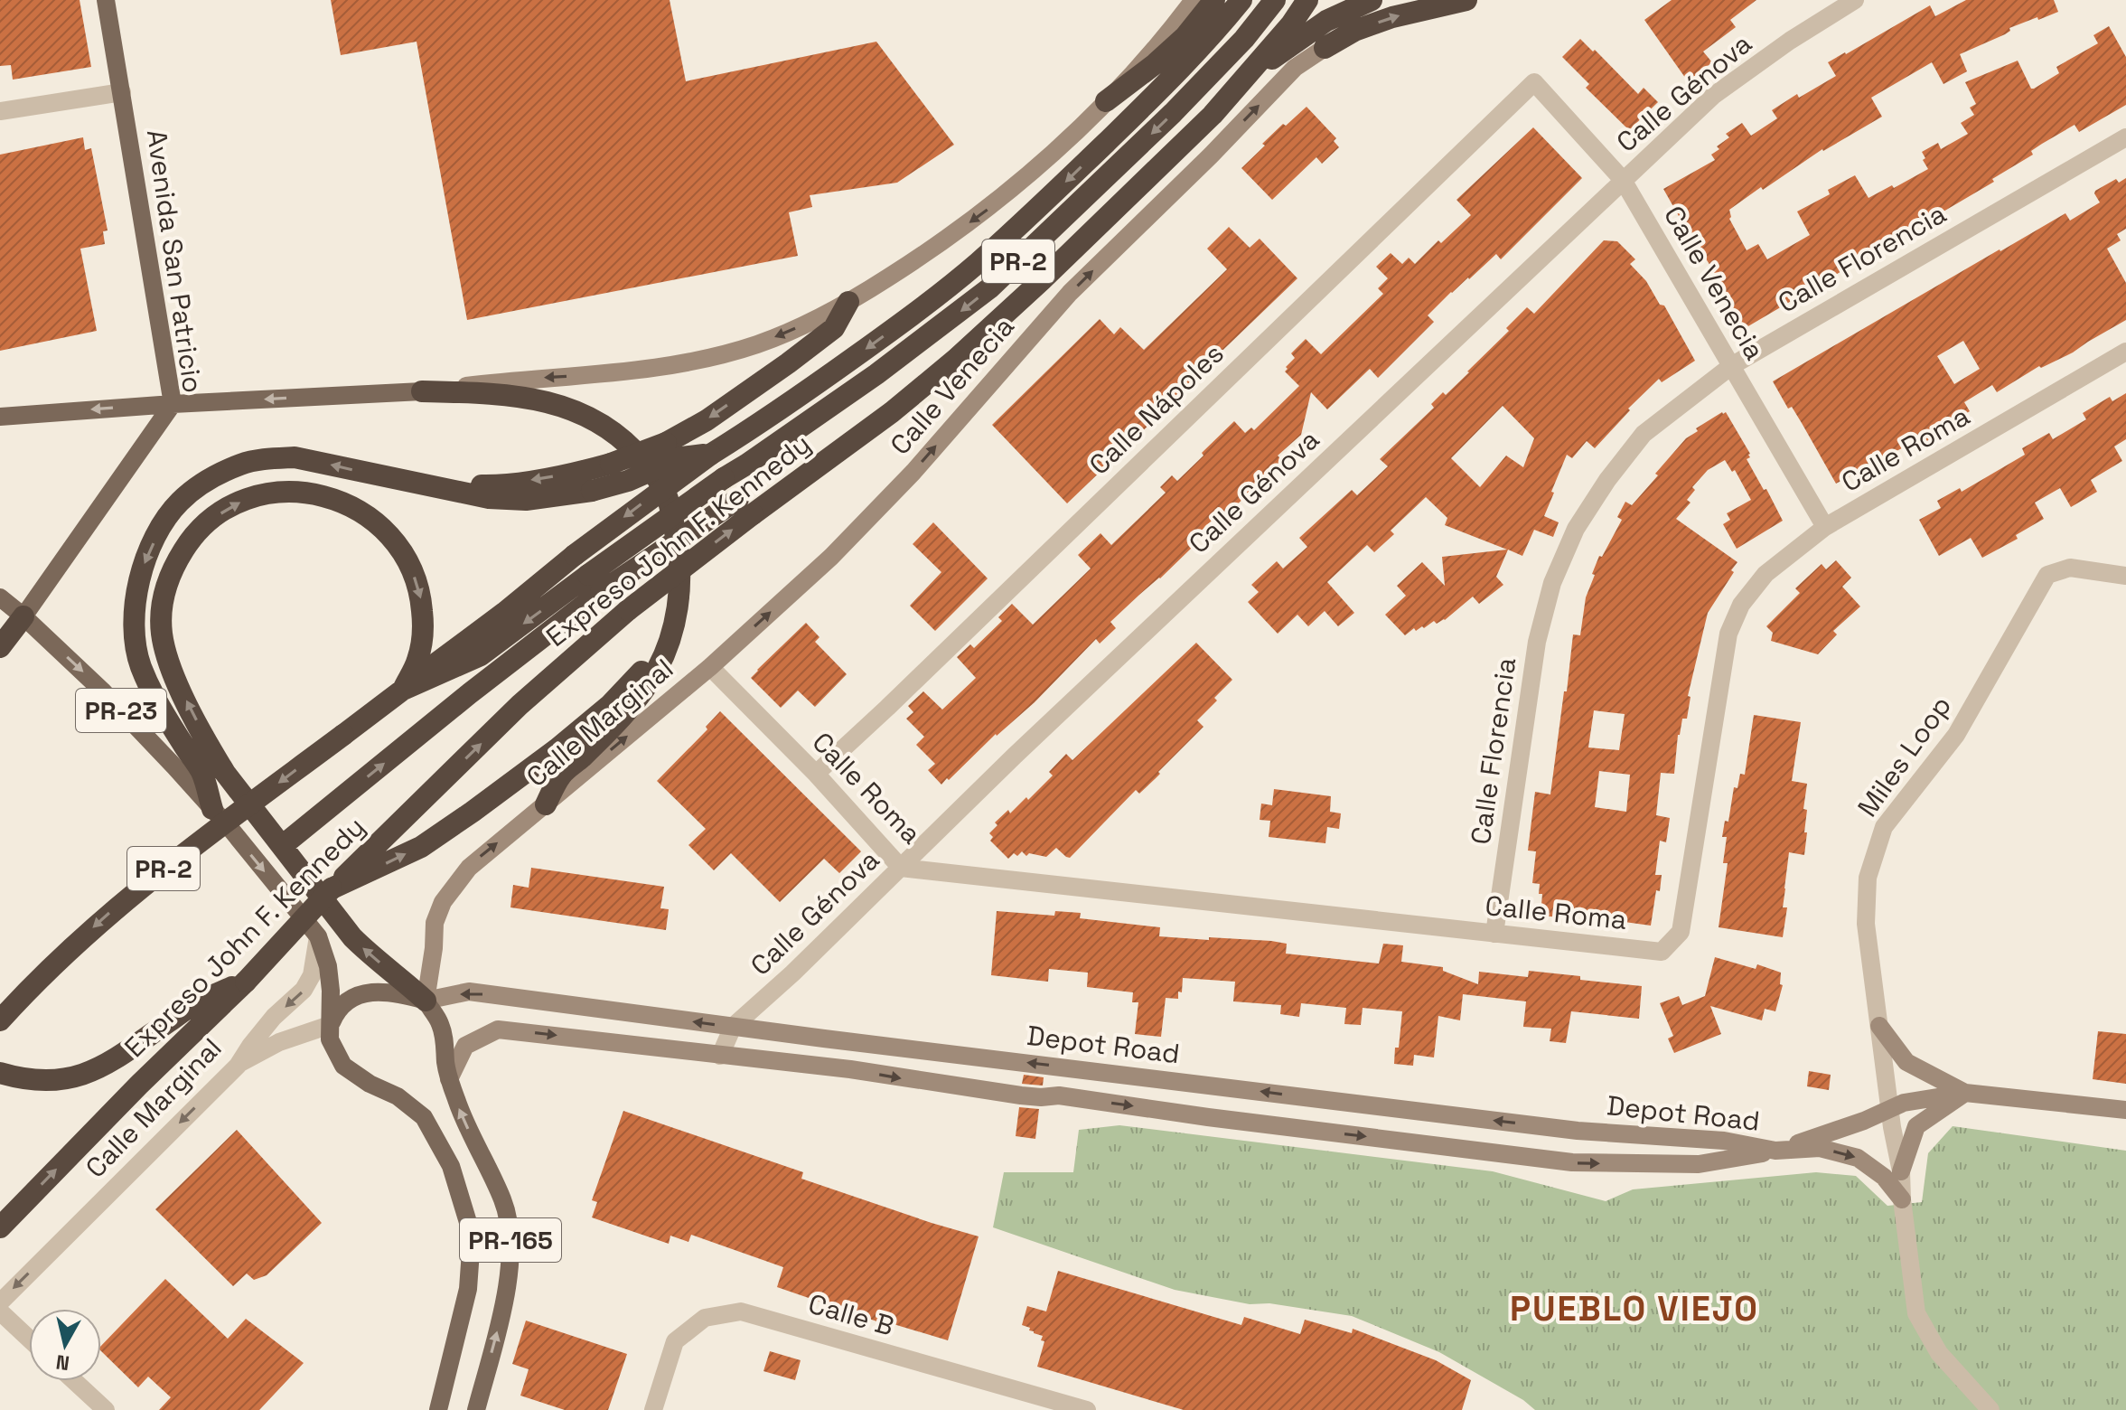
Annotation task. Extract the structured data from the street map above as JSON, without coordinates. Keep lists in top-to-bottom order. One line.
{"streets":{"highway":["PR-2","Expreso John F. Kennedy"],"main road":["Avenida San Patricio","PR-23","PR-165"],"street":["Calle Génova","Calle Florencia","Calle Venecia","Calle Nápoles","Calle Roma","Calle Marginal","Miles Loop","Depot Road","Calle B"]},"crossings":[["Calle Génova","Calle Venecia"],["Calle Génova","Calle Roma"],["Calle Génova","Depot Road"],["Calle Florencia","Calle Venecia"],["Calle Florencia","Calle Roma"],["Avenida San Patricio","PR-23"],["Calle Venecia","Calle Nápoles"],["Calle Venecia","Calle Roma"],["Calle Venecia","Calle Marginal"],["Calle Nápoles","Calle Roma"],["Calle Roma","Calle Marginal"],["PR-23","Calle Marginal"],["PR-23","PR-165"],["Calle Marginal","Depot Road"],["Calle Marginal","PR-165"],["Miles Loop","Depot Road"],["Depot Road","PR-165"]],"districts":["PUEBLO VIEJO"],"north":"bottom"}
